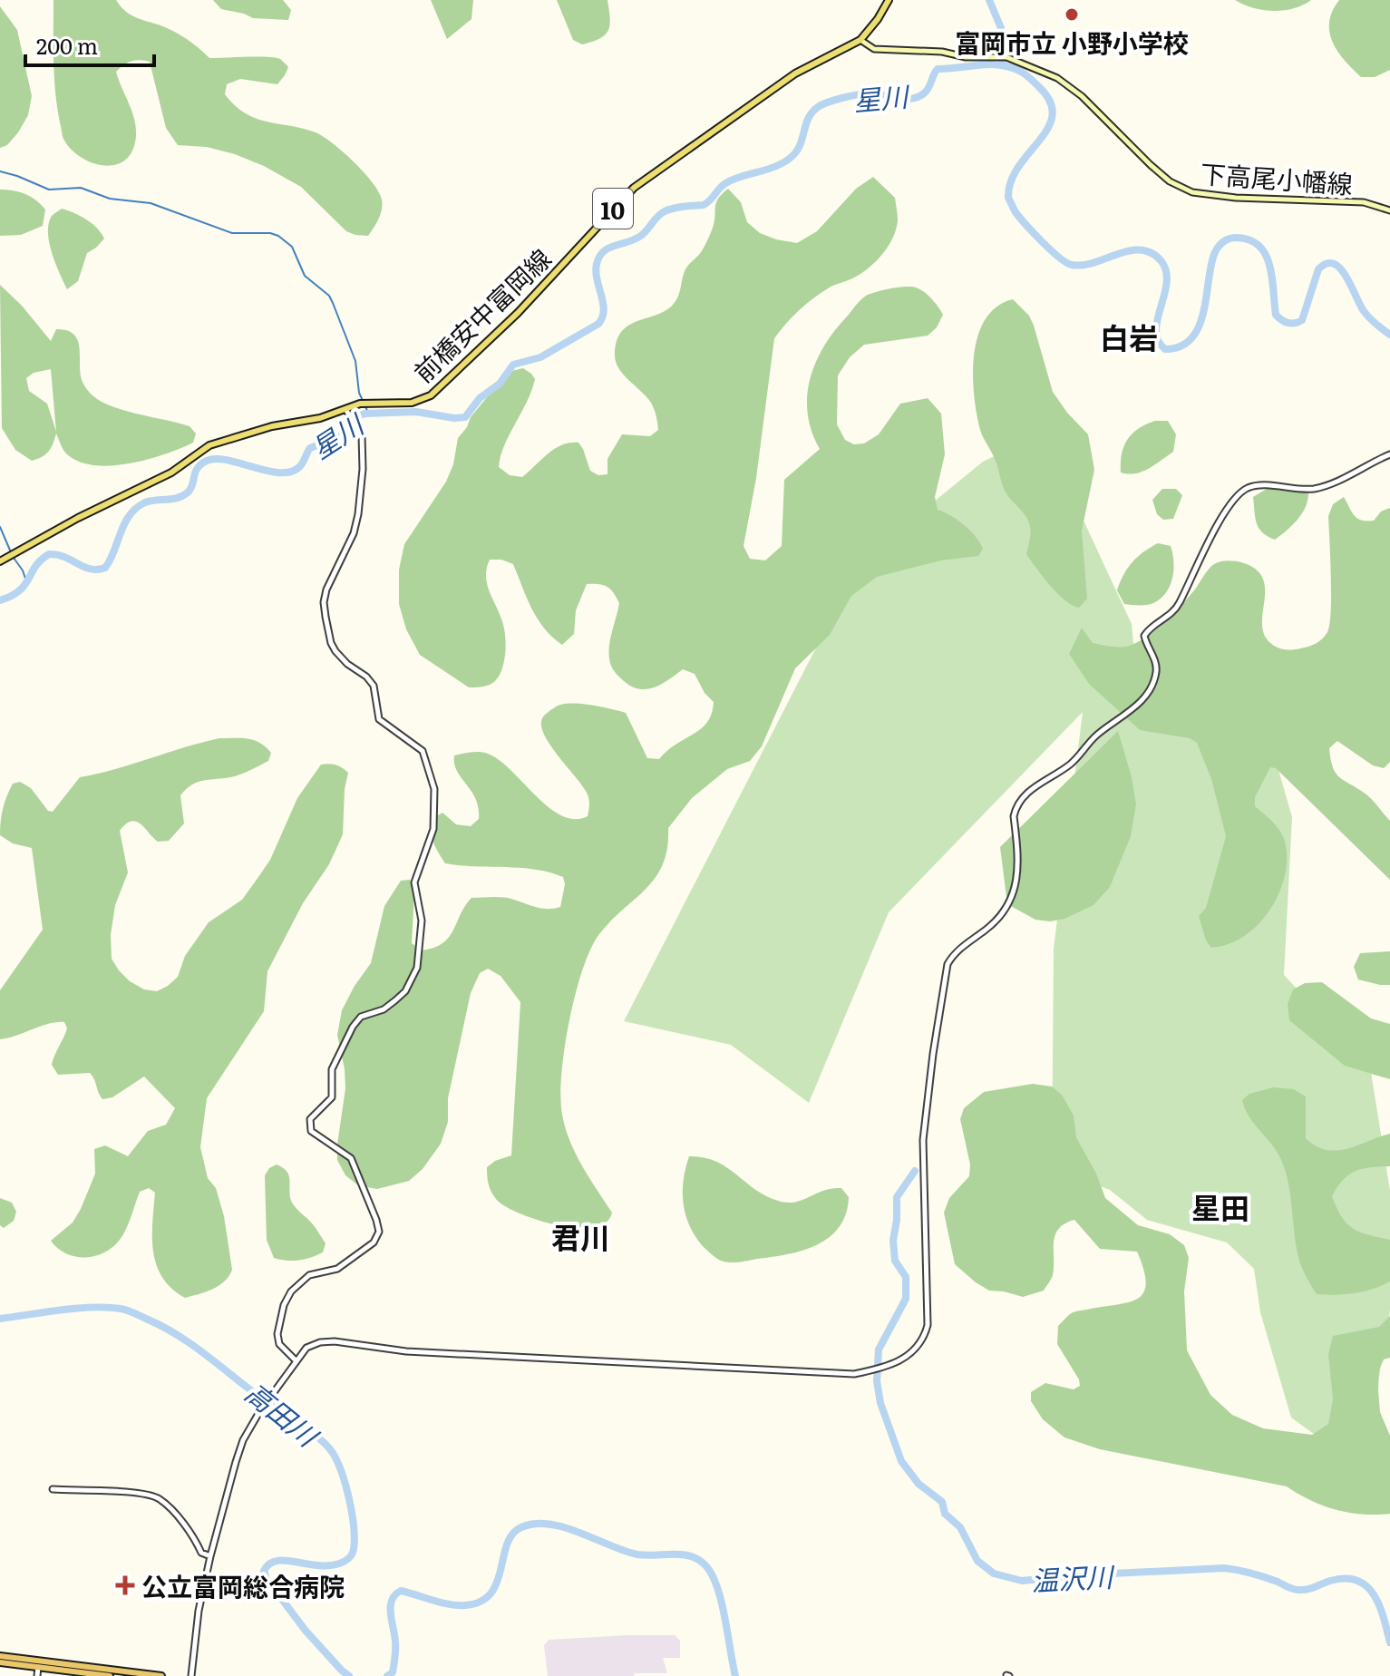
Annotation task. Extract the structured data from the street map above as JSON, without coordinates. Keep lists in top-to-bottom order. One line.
{"streets":{"main road":["下高尾小幡線","10","前橋安中富岡線"]},"crossings":[["下高尾小幡線","前橋安中富岡線"]],"districts":["白岩","星田","君川"],"water":["星川","高田川","温沢川"],"places":{"other":["富岡市立 小野小学校"],"health":["公立富岡総合病院"]},"scale_bar":"200 m"}
